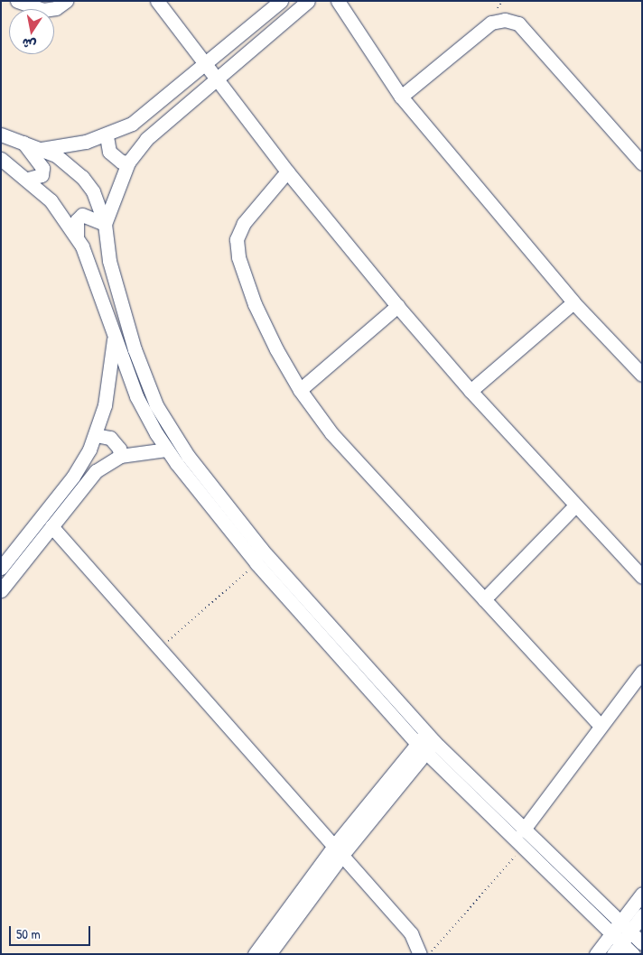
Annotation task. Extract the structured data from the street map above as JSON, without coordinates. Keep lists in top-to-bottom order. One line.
{"scale_bar":"50 m","north":"bottom"}
